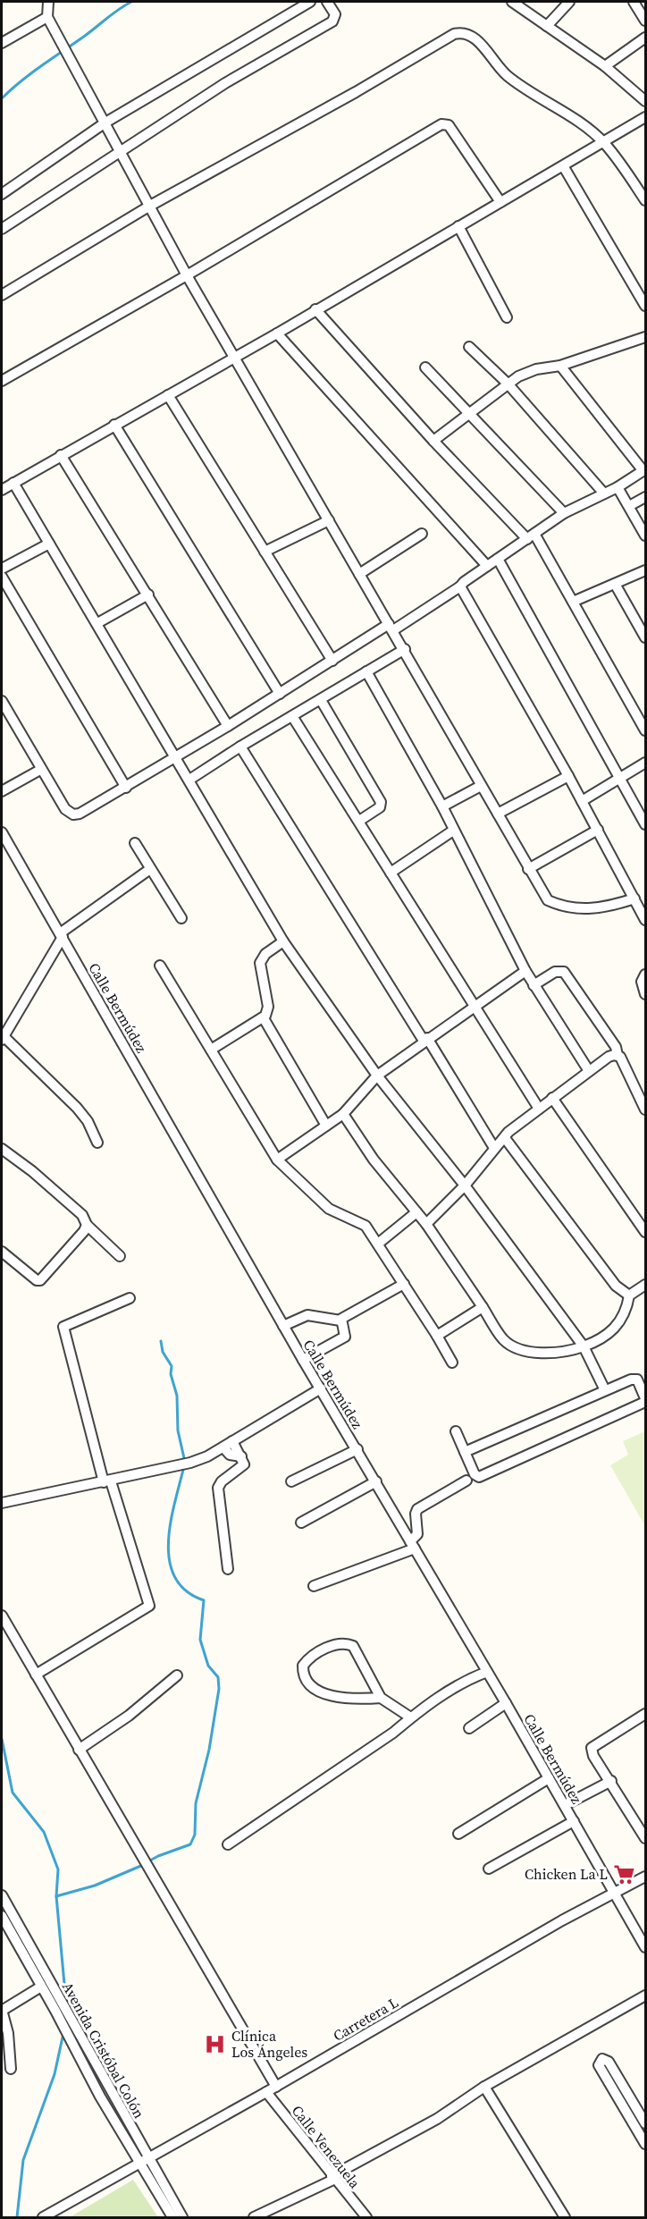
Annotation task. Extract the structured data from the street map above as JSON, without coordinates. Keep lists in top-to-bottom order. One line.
{"streets":{"street":["Calle Bermúdez","Carretera L","Avenida Cristóbal Colón","Calle Venezuela"]},"crossings":[["Calle Bermúdez","Carretera L"],["Carretera L","Avenida Cristóbal Colón"],["Carretera L","Calle Venezuela"]],"places":{"supermarket":["Chicken La L"],"hospital":["Clínica Los Ángeles"]}}
